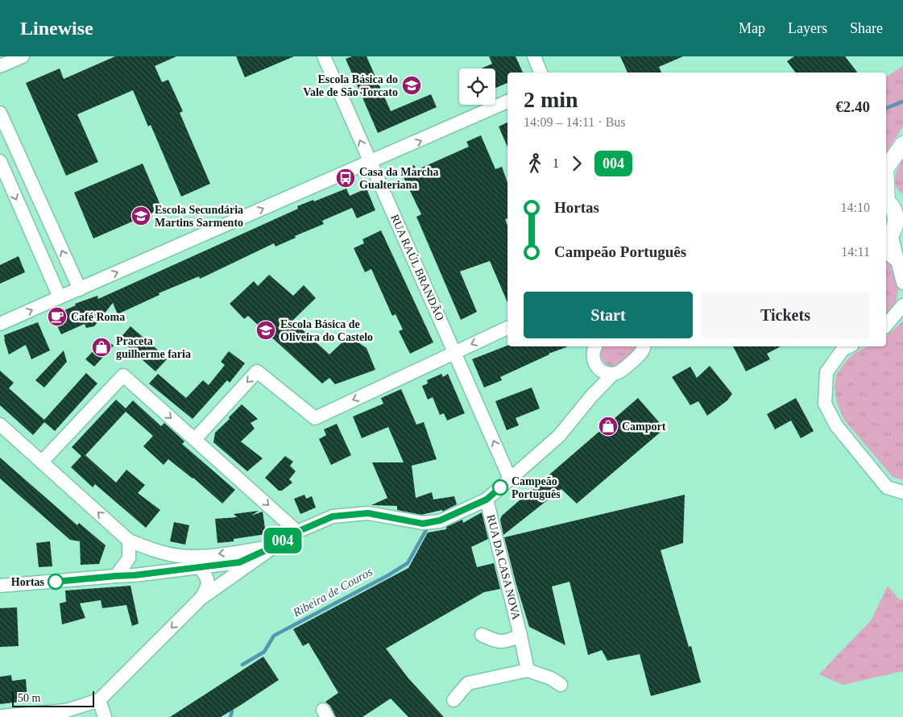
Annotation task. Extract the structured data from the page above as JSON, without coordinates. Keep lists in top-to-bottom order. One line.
{"streets":{"street":["RUA RAÚL BRANDÃO","RUA DA CASA NOVA"]},"one_way":["RUA RAÚL BRANDÃO"],"water":["Ribeira de Couros"],"places":{"school or university":["Escola Básica do Vale de São Torcato","Escola Secundária Martins Sarmento","Escola Básica de Oliveira do Castelo"],"bus stop":["Casa da Marcha Gualteriana"],"cafe":["Café Roma"],"shop":["Praceta guilherme faria","Camport"],"other":["Campeão Português","Hortas"]},"lines":["bus line 004"],"scale_bar":"50 m","page":{"header":"Linewise","nav":["Map","Layers","Share"],"on_map":"004","heading":["2 min","14:09 – 14:11 · Bus","€2.40"],"legs":["1","004"],"list":[{"name":"Hortas","value":"14:10"},{"name":"Campeão Português","value":"14:11"}],"buttons":["Start","Tickets"],"scale":"50 m"}}
